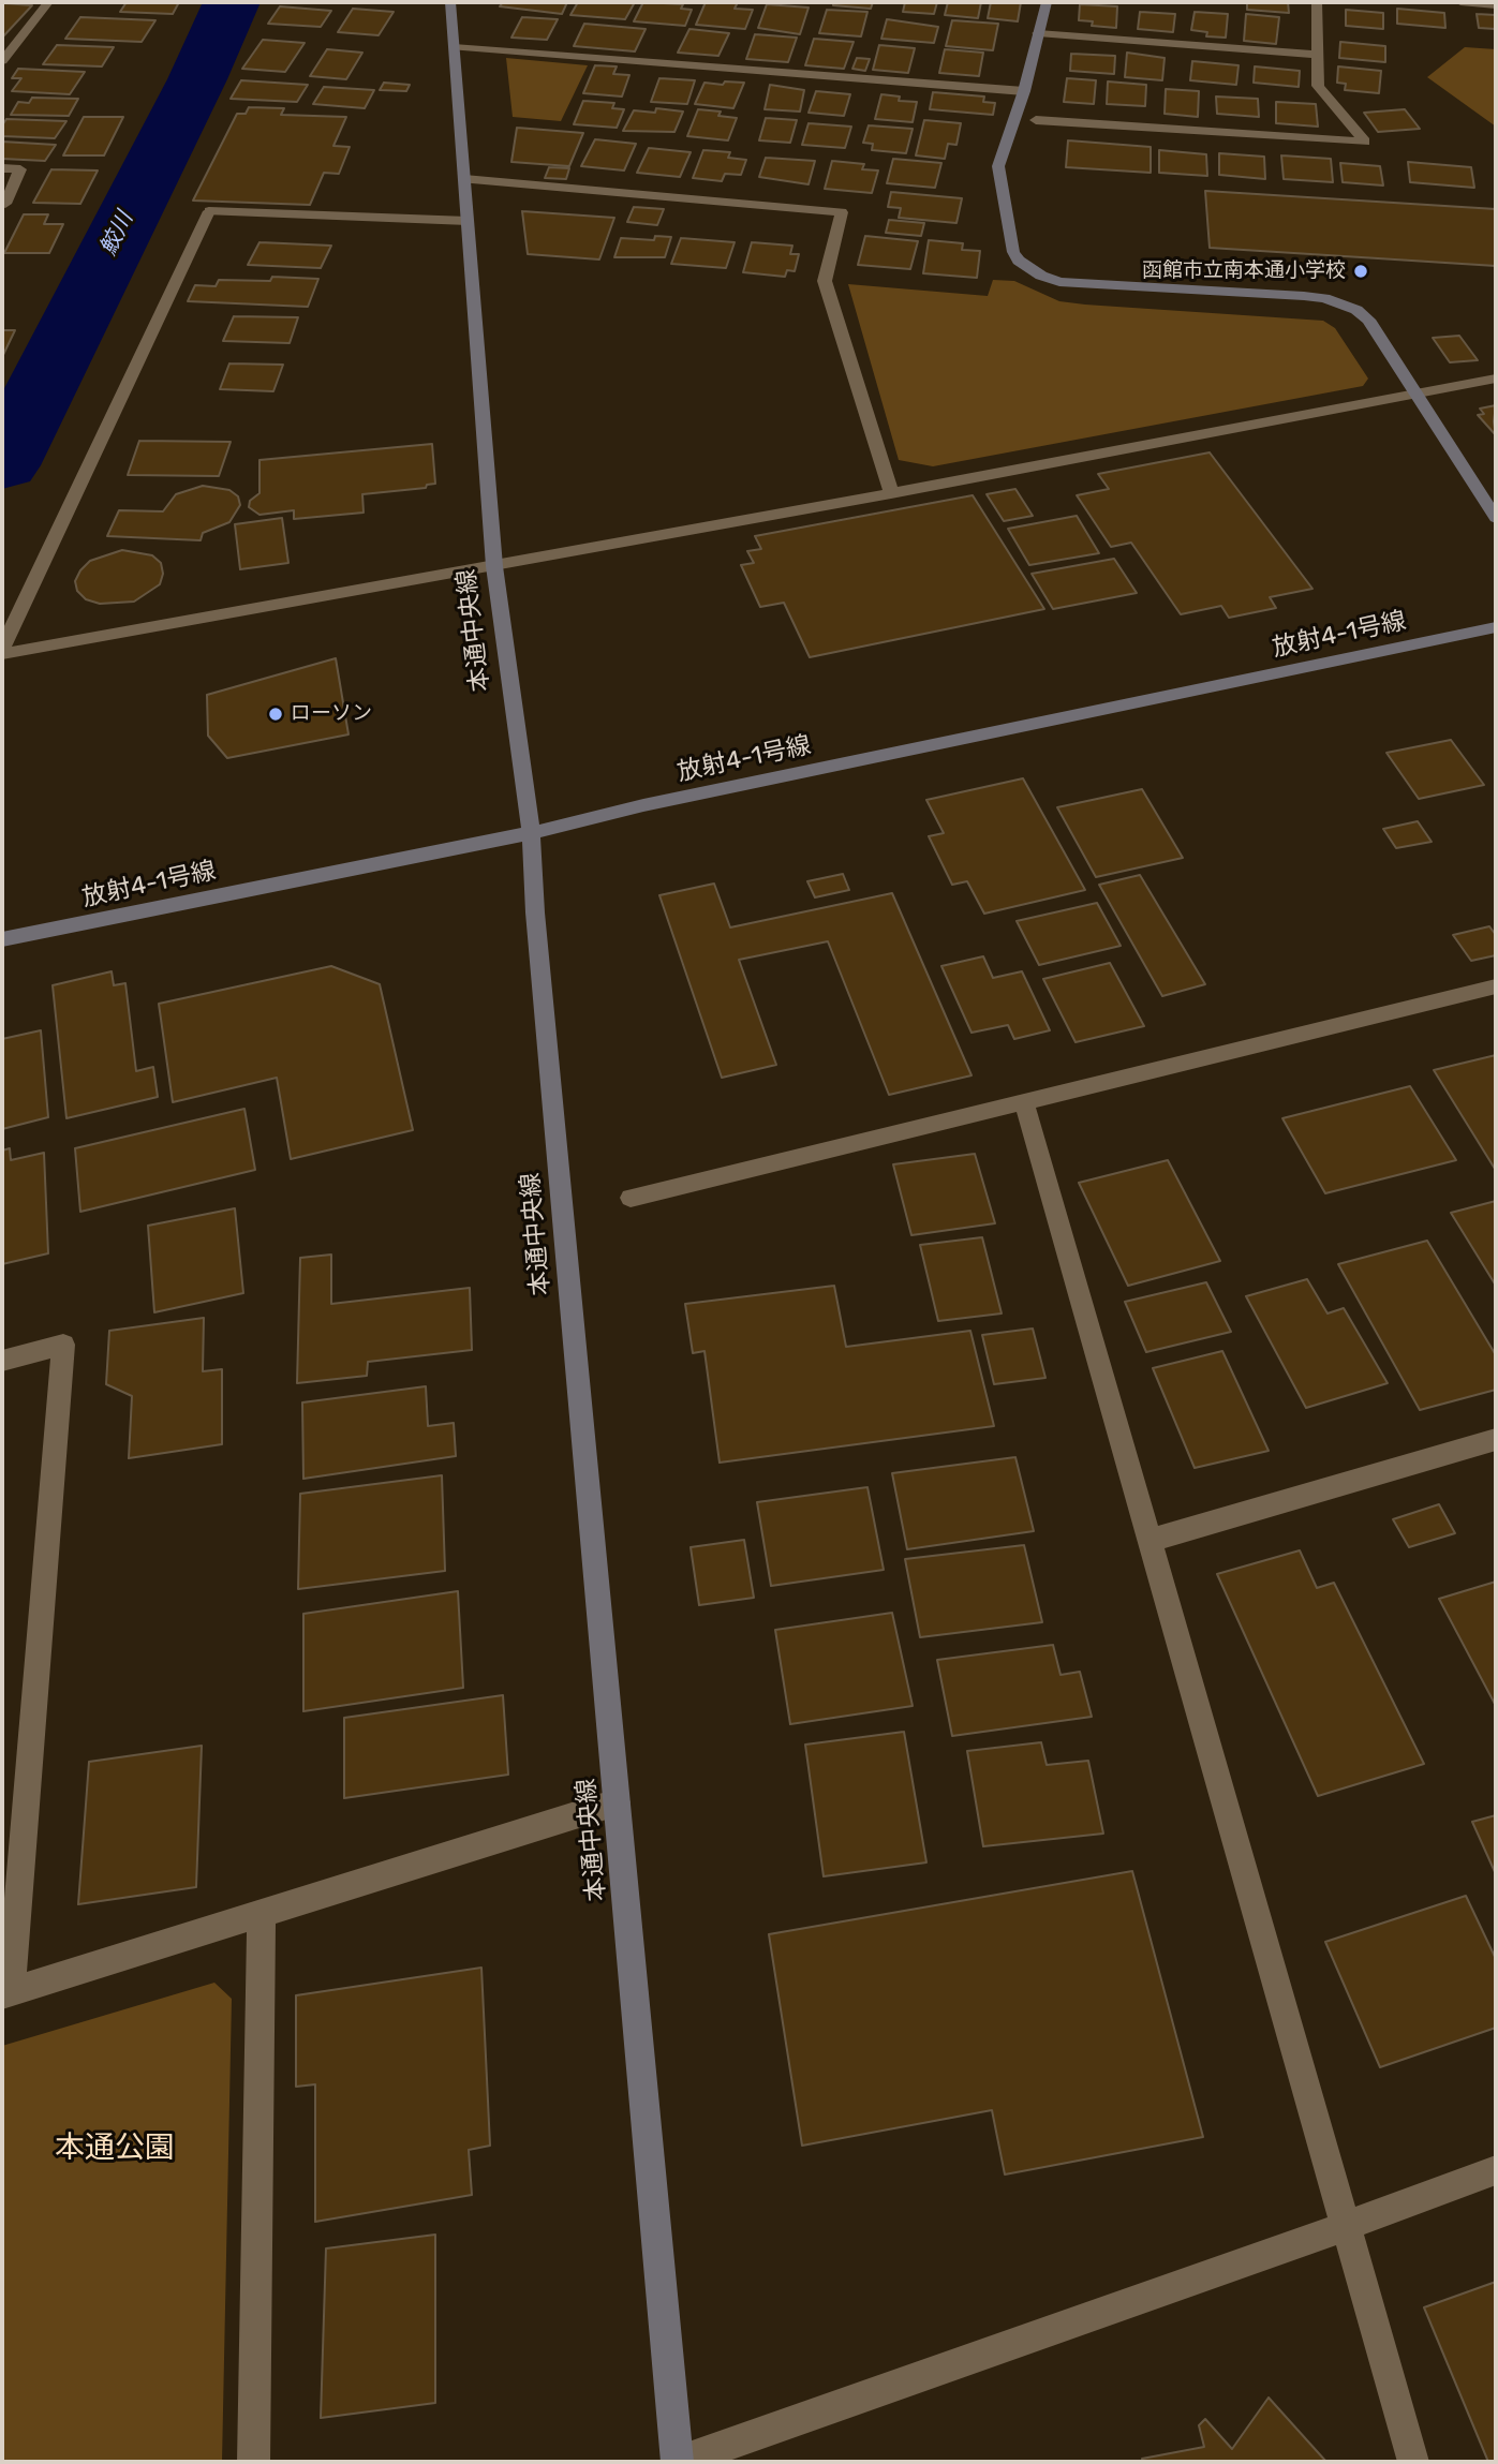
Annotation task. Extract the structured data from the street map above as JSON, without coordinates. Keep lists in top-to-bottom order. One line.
{"streets":{"street":["本通中央線","放射4-1号線"]},"crossings":[["本通中央線","放射4-1号線"]],"water":["鮫川"],"parks":["本通公園"],"places":["函館市立南本通小学校","ローソン"]}
